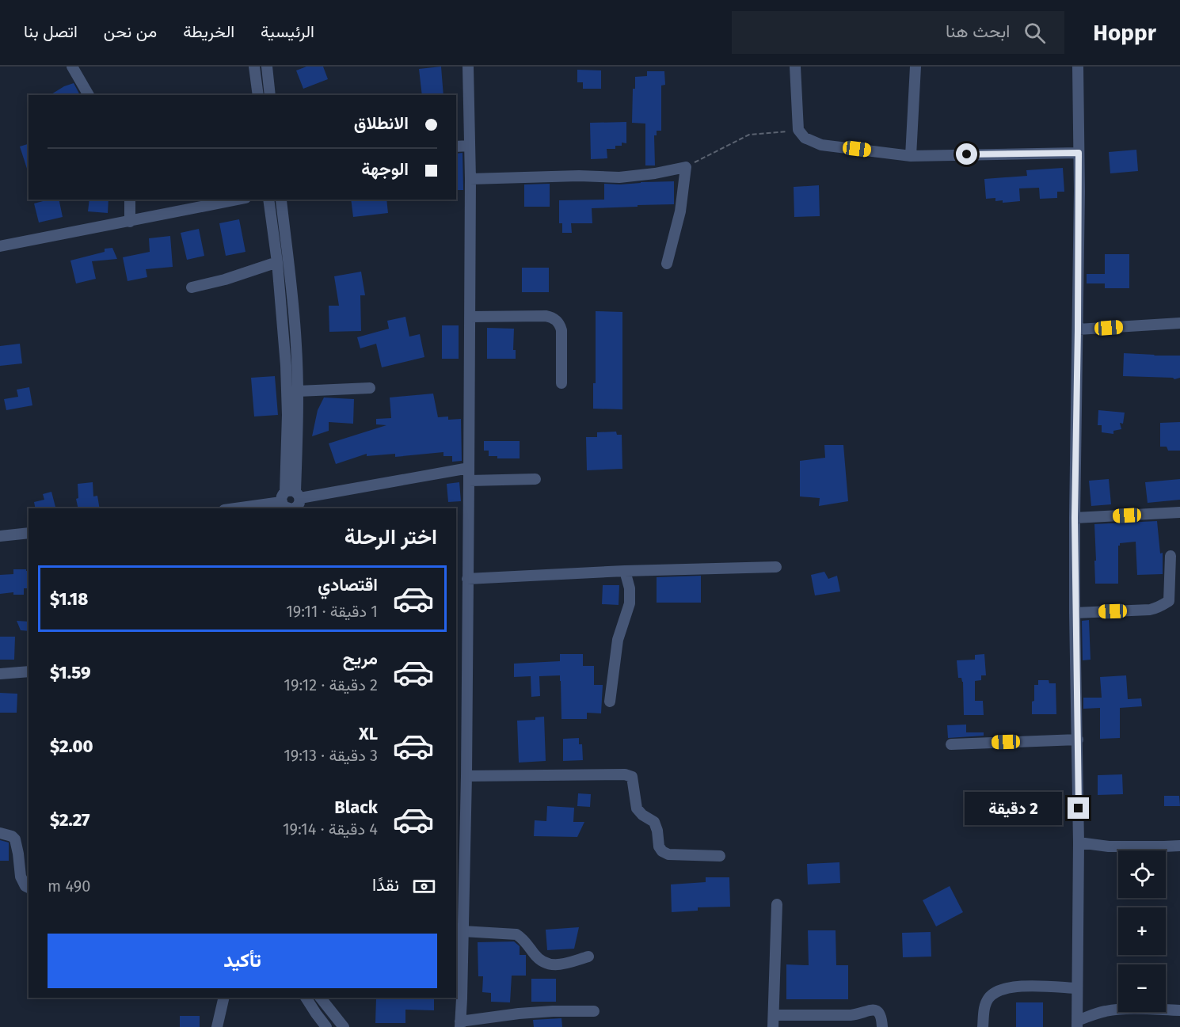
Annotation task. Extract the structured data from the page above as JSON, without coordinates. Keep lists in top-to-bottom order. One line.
{"page":{"header":"Hoppr","search":"ابحث هنا","nav":["الرئيسية","الخريطة","من نحن","اتصل بنا"],"banner":["الانطلاق","الوجهة"],"heading":"اختر الرحلة","list":[{"name":"اقتصادي","note":"1 دقيقة · 19:11","value":"$1.18"},{"name":"مريح","note":"2 دقيقة · 19:12","value":"$1.59"},{"name":"XL","note":"3 دقيقة · 19:13","value":"$2.00"},{"name":"Black","note":"4 دقيقة · 19:14","value":"$2.27"}],"bubble":"2 دقيقة","map_buttons":["+","−"],"pay":["نقدًا","490 m"],"buttons":"تأكيد"}}
